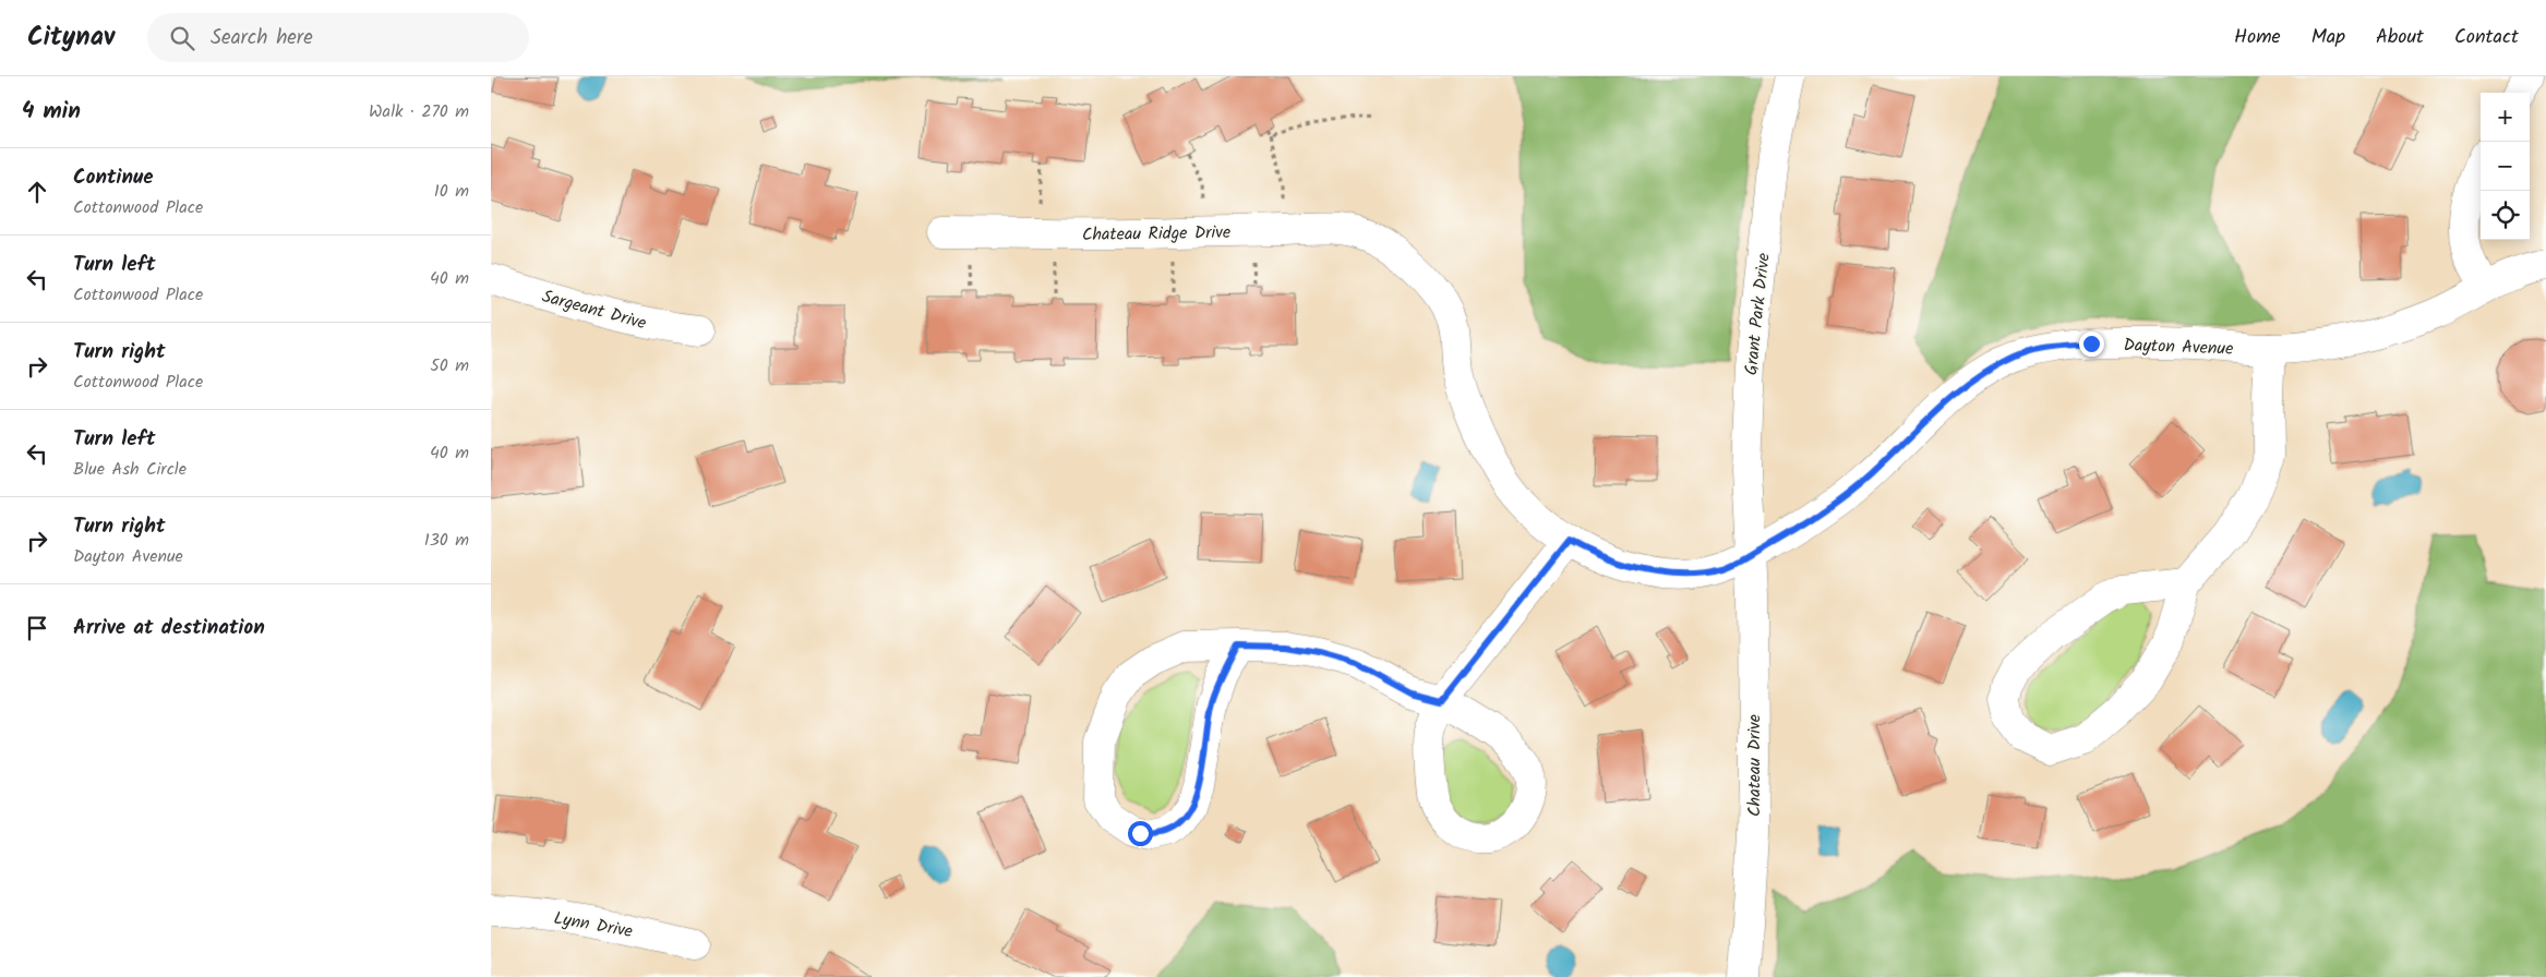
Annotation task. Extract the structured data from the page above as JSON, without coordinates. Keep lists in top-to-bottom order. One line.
{"streets":{"street":["Chateau Ridge Drive","Sargeant Drive","Grant Park Drive","Dayton Avenue","Chateau Drive","Lynn Drive"]},"crossings":[["Chateau Ridge Drive","Dayton Avenue"],["Grant Park Drive","Dayton Avenue"],["Grant Park Drive","Chateau Drive"],["Dayton Avenue","Chateau Drive"]],"page":{"header":"Citynav","search":"Search here","nav":["Home","Map","About","Contact"],"heading":["4 min","Walk · 270 m"],"map_buttons":["+","−"],"list":[["Continue","Cottonwood Place","10 m"],["Turn left","Cottonwood Place","40 m"],["Turn right","Cottonwood Place","50 m"],["Turn left","Blue Ash Circle","40 m"],["Turn right","Dayton Avenue","130 m"],"Arrive at destination"]}}
